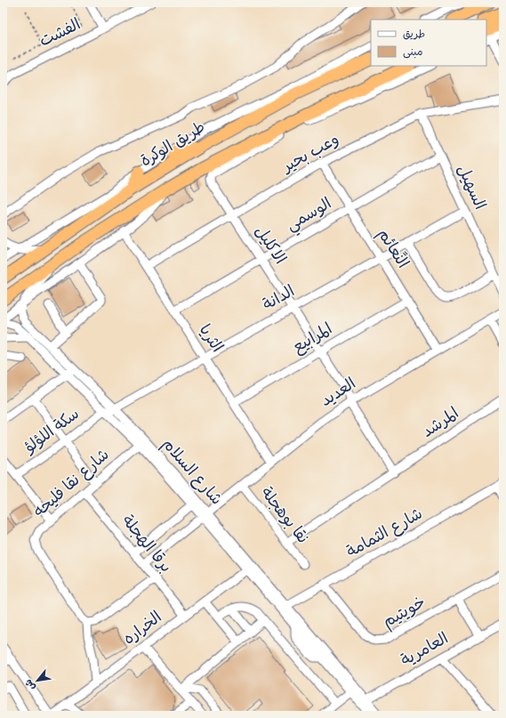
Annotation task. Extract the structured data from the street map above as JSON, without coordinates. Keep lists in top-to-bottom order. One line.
{"streets":{"highway":["طريق الوكرة"],"street":["الفشت","وعب بحير","السهيل","الوسمي","الاكليل","النًعائم","الدانة","الثريا","المرابيع","العديد","المرشد","سكة اللؤلؤ","شارع السلام","شارع نقا فليحه","نقا بوهجلة","شارع الثمامة","برقا الهجلة","خويتيم","الخراره","العامرية"]},"crossings":[["وعب بحير","السهيل"],["وعب بحير","الاكليل"],["وعب بحير","النًعائم"],["وعب بحير","الثريا"],["السهيل","الوسمي"],["السهيل","الدانة"],["الوسمي","الاكليل"],["الوسمي","النًعائم"],["الوسمي","الثريا"],["الاكليل","الدانة"],["الاكليل","المرابيع"],["الاكليل","العديد"],["النًعائم","الدانة"],["النًعائم","المرابيع"],["النًعائم","العديد"],["الدانة","الثريا"],["الدانة","سكة اللؤلؤ"],["الدانة","شارع السلام"],["الثريا","المرابيع"],["الثريا","العديد"],["العديد","شارع السلام"],["العديد","نقا بوهجلة"],["العديد","برقا الهجلة"],["المرشد","نقا بوهجلة"],["سكة اللؤلؤ","شارع السلام"],["شارع السلام","شارع نقا فليحه"],["شارع السلام","شارع الثمامة"],["شارع السلام","الخراره"],["شارع السلام","العامرية"],["شارع نقا فليحه","برقا الهجلة"],["شارع الثمامة","خويتيم"],["برقا الهجلة","الخراره"]],"legend":["طريق","مبنى"],"north":"bottom left"}
